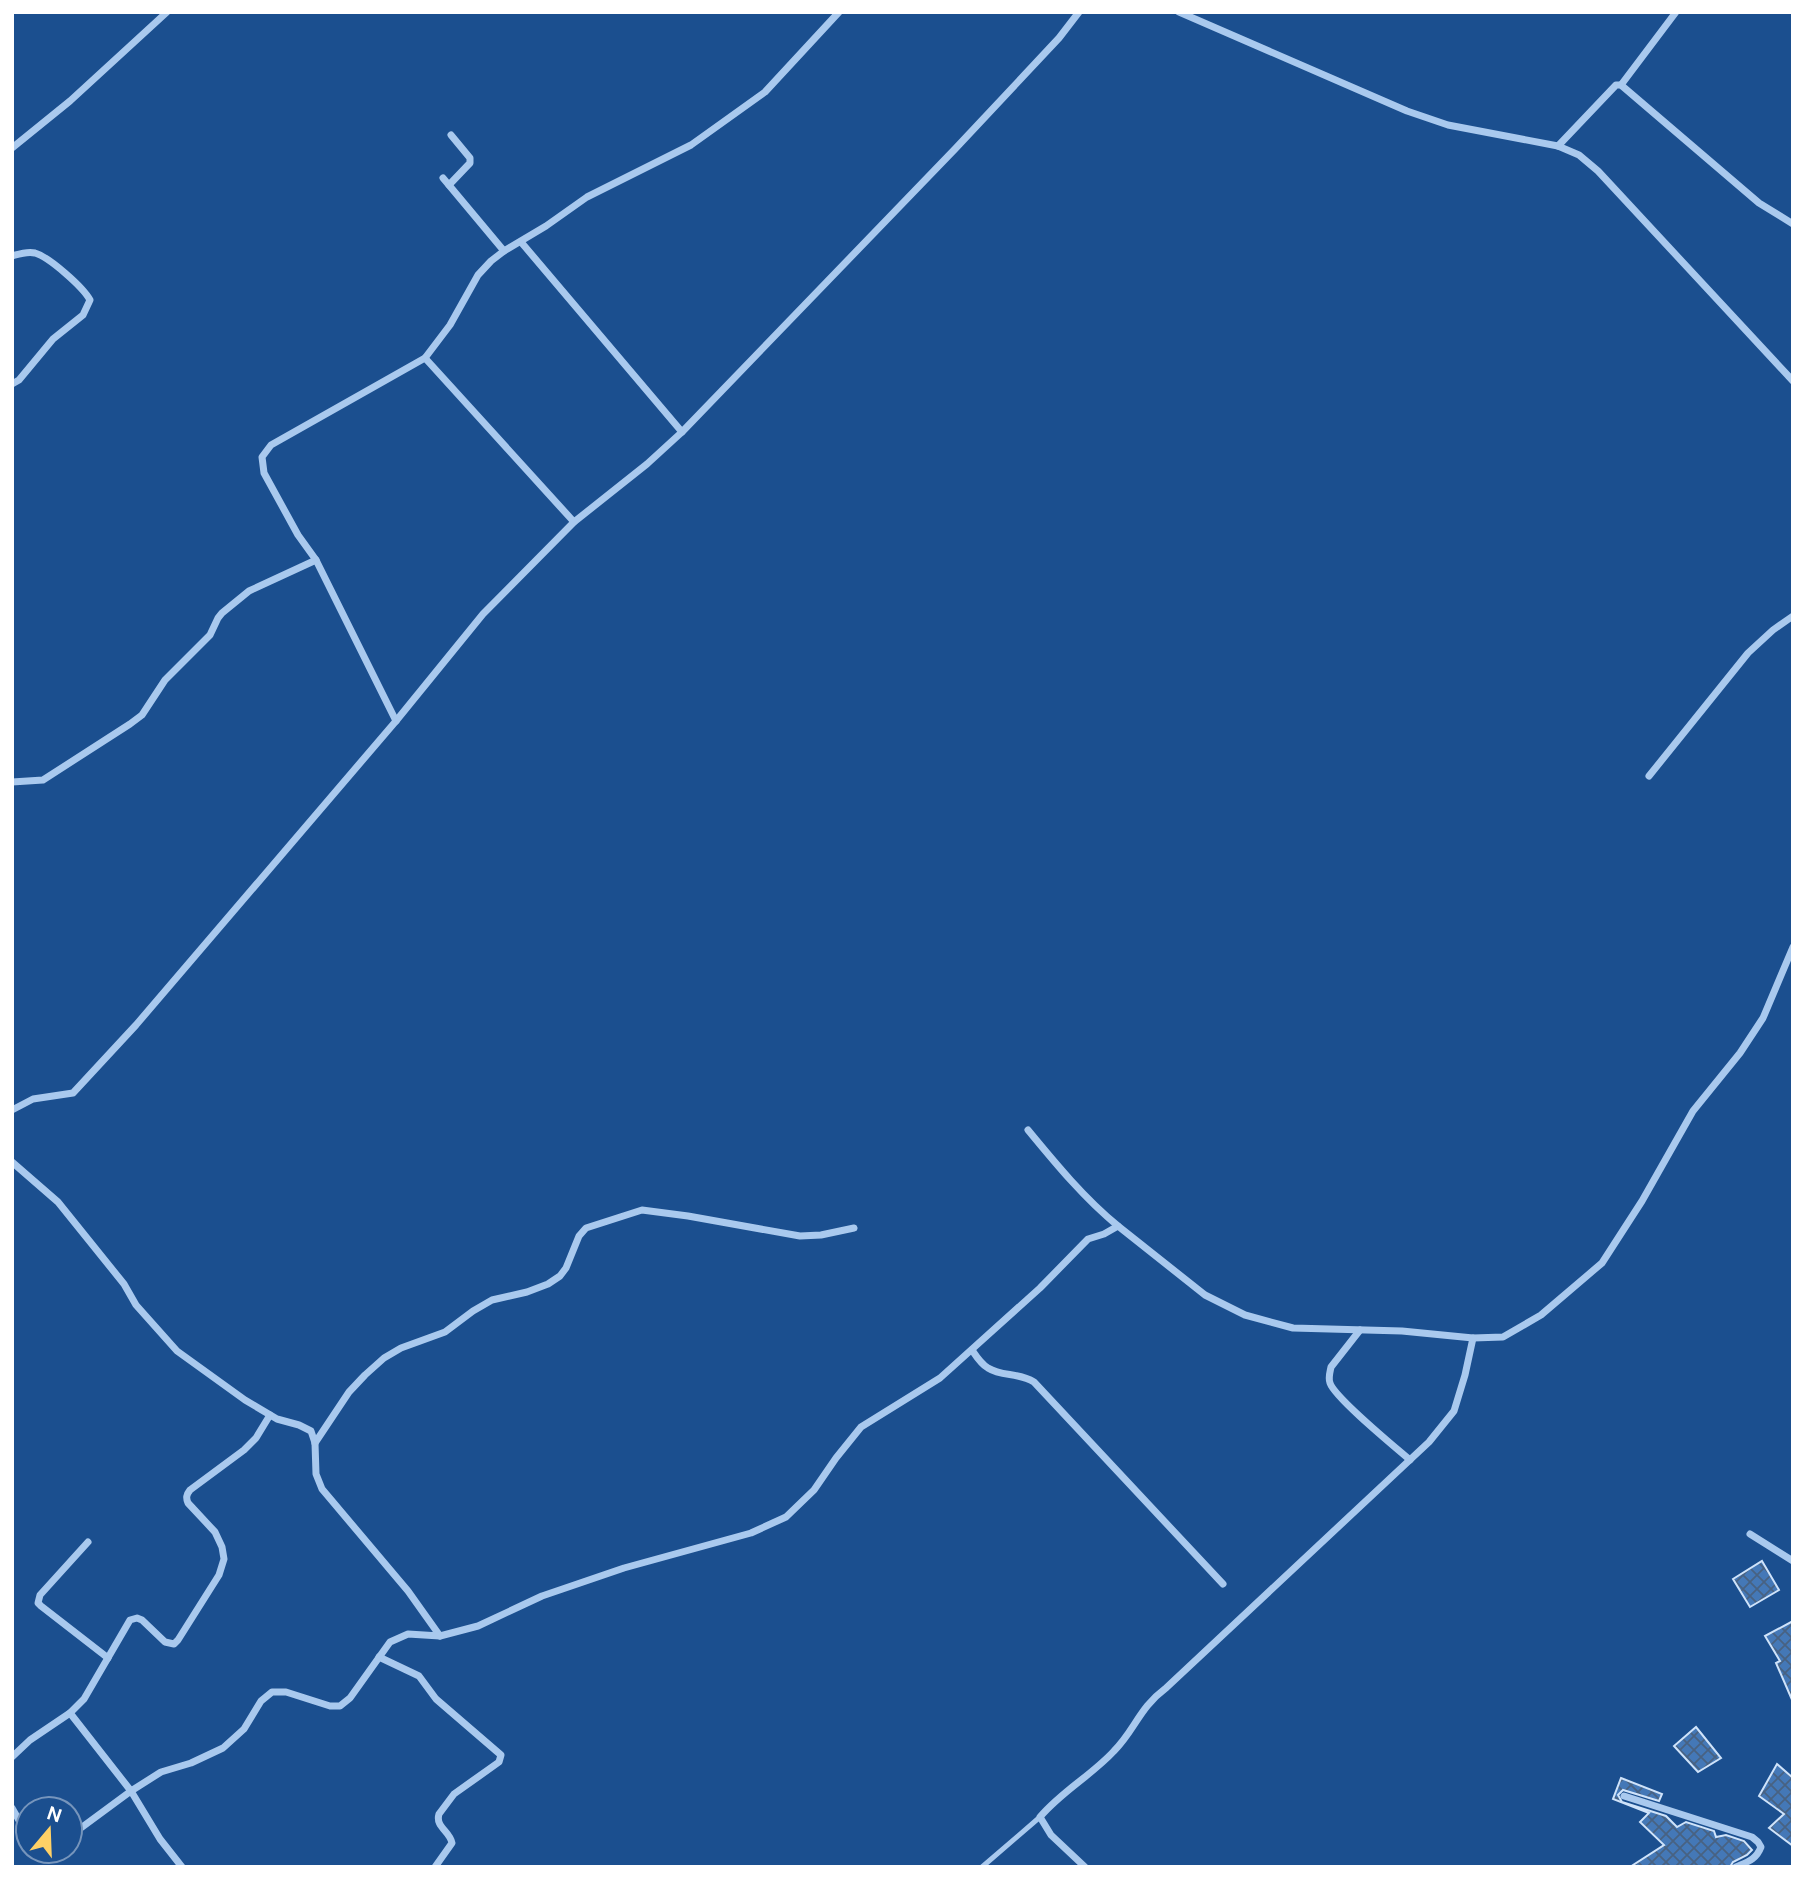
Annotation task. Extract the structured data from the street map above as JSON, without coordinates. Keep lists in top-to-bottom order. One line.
{"north":"top"}
